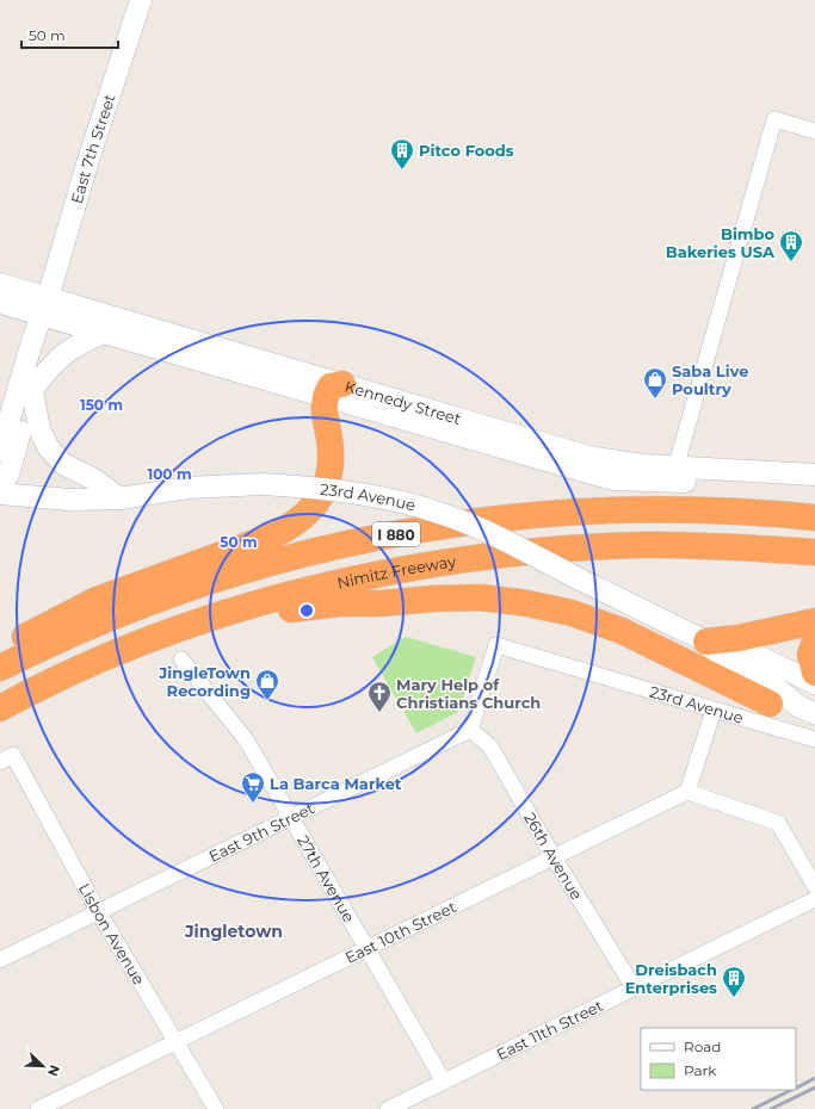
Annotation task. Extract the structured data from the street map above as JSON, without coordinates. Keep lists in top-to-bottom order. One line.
{"streets":{"highway":["I 880","Nimitz Freeway"],"main road":["East 7th Street","Kennedy Street","23rd Avenue"],"street":["East 9th Street","26th Avenue","27th Avenue","East 10th Street","Lisbon Avenue","East 11th Street"]},"crossings":[["East 7th Street","Kennedy Street"],["23rd Avenue","East 9th Street"],["23rd Avenue","26th Avenue"],["East 9th Street","26th Avenue"],["East 9th Street","27th Avenue"],["East 9th Street","Lisbon Avenue"],["26th Avenue","East 10th Street"],["26th Avenue","East 11th Street"],["27th Avenue","East 10th Street"],["27th Avenue","East 11th Street"],["East 10th Street","Lisbon Avenue"]],"districts":["Jingletown"],"places":{"building":["Pitco Foods","Bimbo Bakeries USA","Dreisbach Enterprises"],"shop":["Saba Live Poultry","JingleTown Recording"],"church":["Mary Help of Christians Church"],"supermarket":["La Barca Market"]},"legend":["Road","Park"],"scale_bar":"50 m","north":"bottom right","rings":["150 m","100 m","50 m"]}
